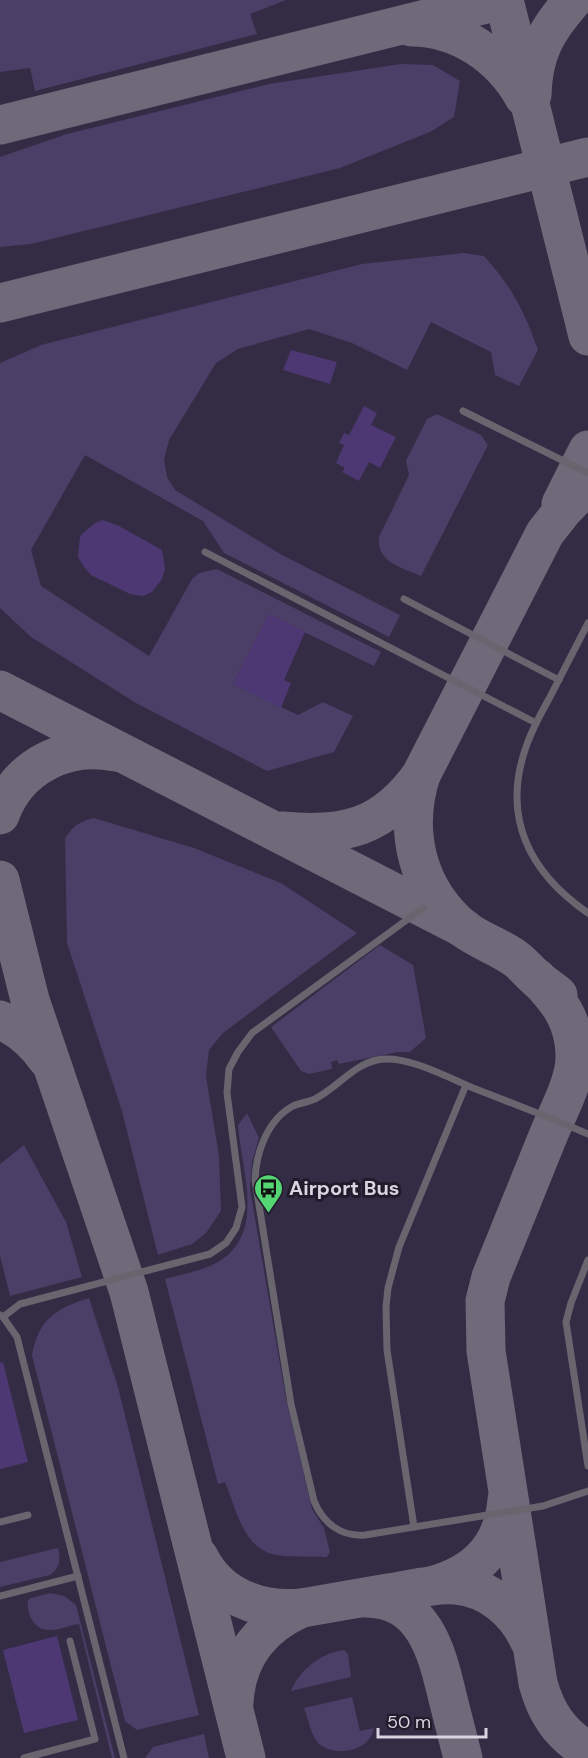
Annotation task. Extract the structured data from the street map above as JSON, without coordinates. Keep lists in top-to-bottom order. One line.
{"places":{"bus stop":["Airport Bus"]},"scale_bar":"50 m"}
